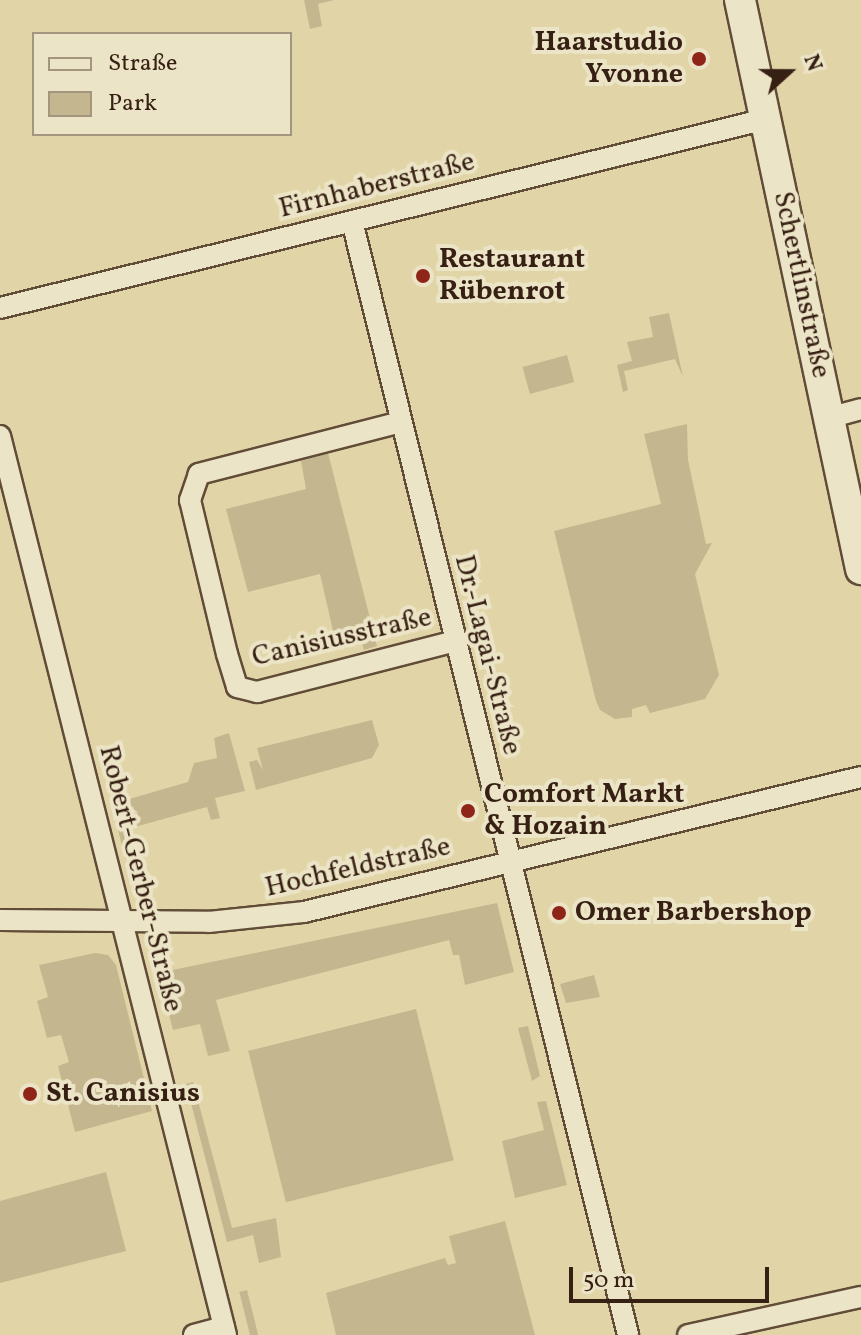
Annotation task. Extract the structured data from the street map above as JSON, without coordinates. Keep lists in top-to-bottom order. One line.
{"streets":{"street":["Firnhaberstraße","Schertlinstraße","Canisiusstraße","Dr.-Lagai-Straße","Hochfeldstraße","Robert-Gerber-Straße"]},"crossings":[["Firnhaberstraße","Schertlinstraße"],["Firnhaberstraße","Dr.-Lagai-Straße"],["Canisiusstraße","Dr.-Lagai-Straße"],["Dr.-Lagai-Straße","Hochfeldstraße"],["Hochfeldstraße","Robert-Gerber-Straße"]],"places":["Haarstudio Yvonne","Restaurant Rübenrot","Comfort Markt & Hozain","Omer Barbershop","St. Canisius"],"legend":["Straße","Park"],"scale_bar":"50 m","north":"right"}
